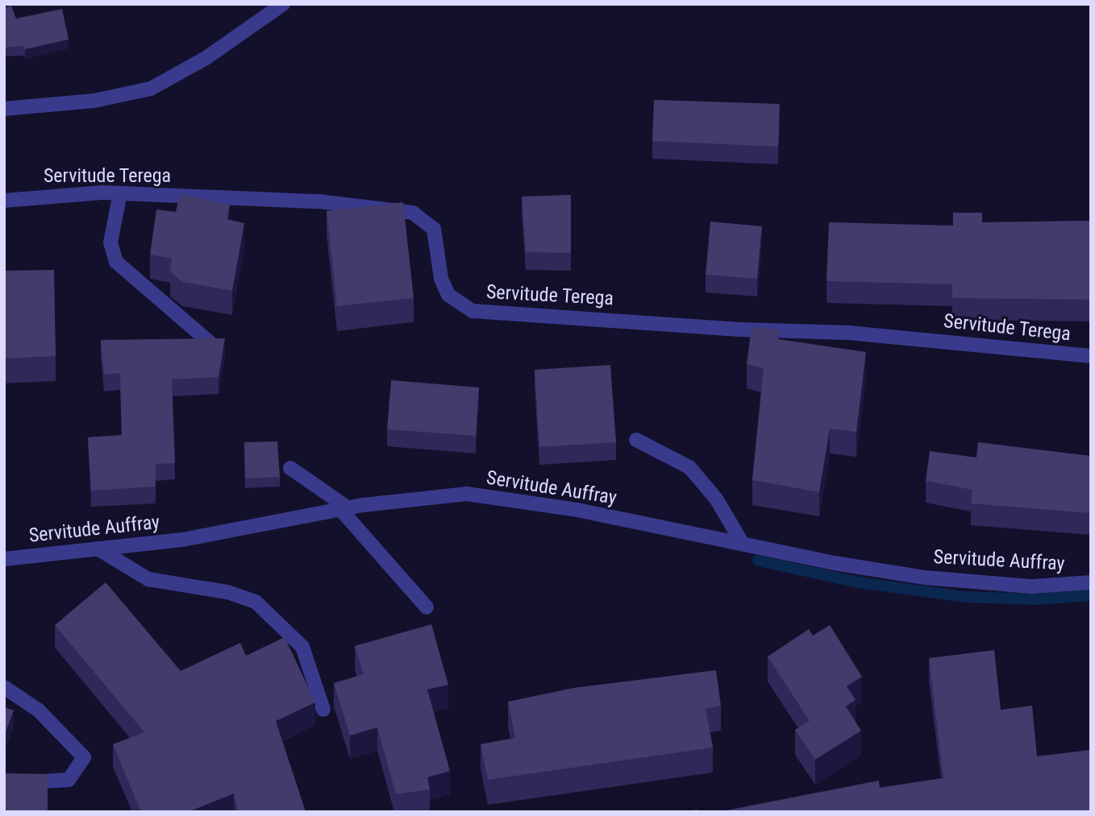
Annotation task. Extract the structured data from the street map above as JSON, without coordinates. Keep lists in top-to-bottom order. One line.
{"streets":{"street":["Servitude Terega","Servitude Auffray"]}}
